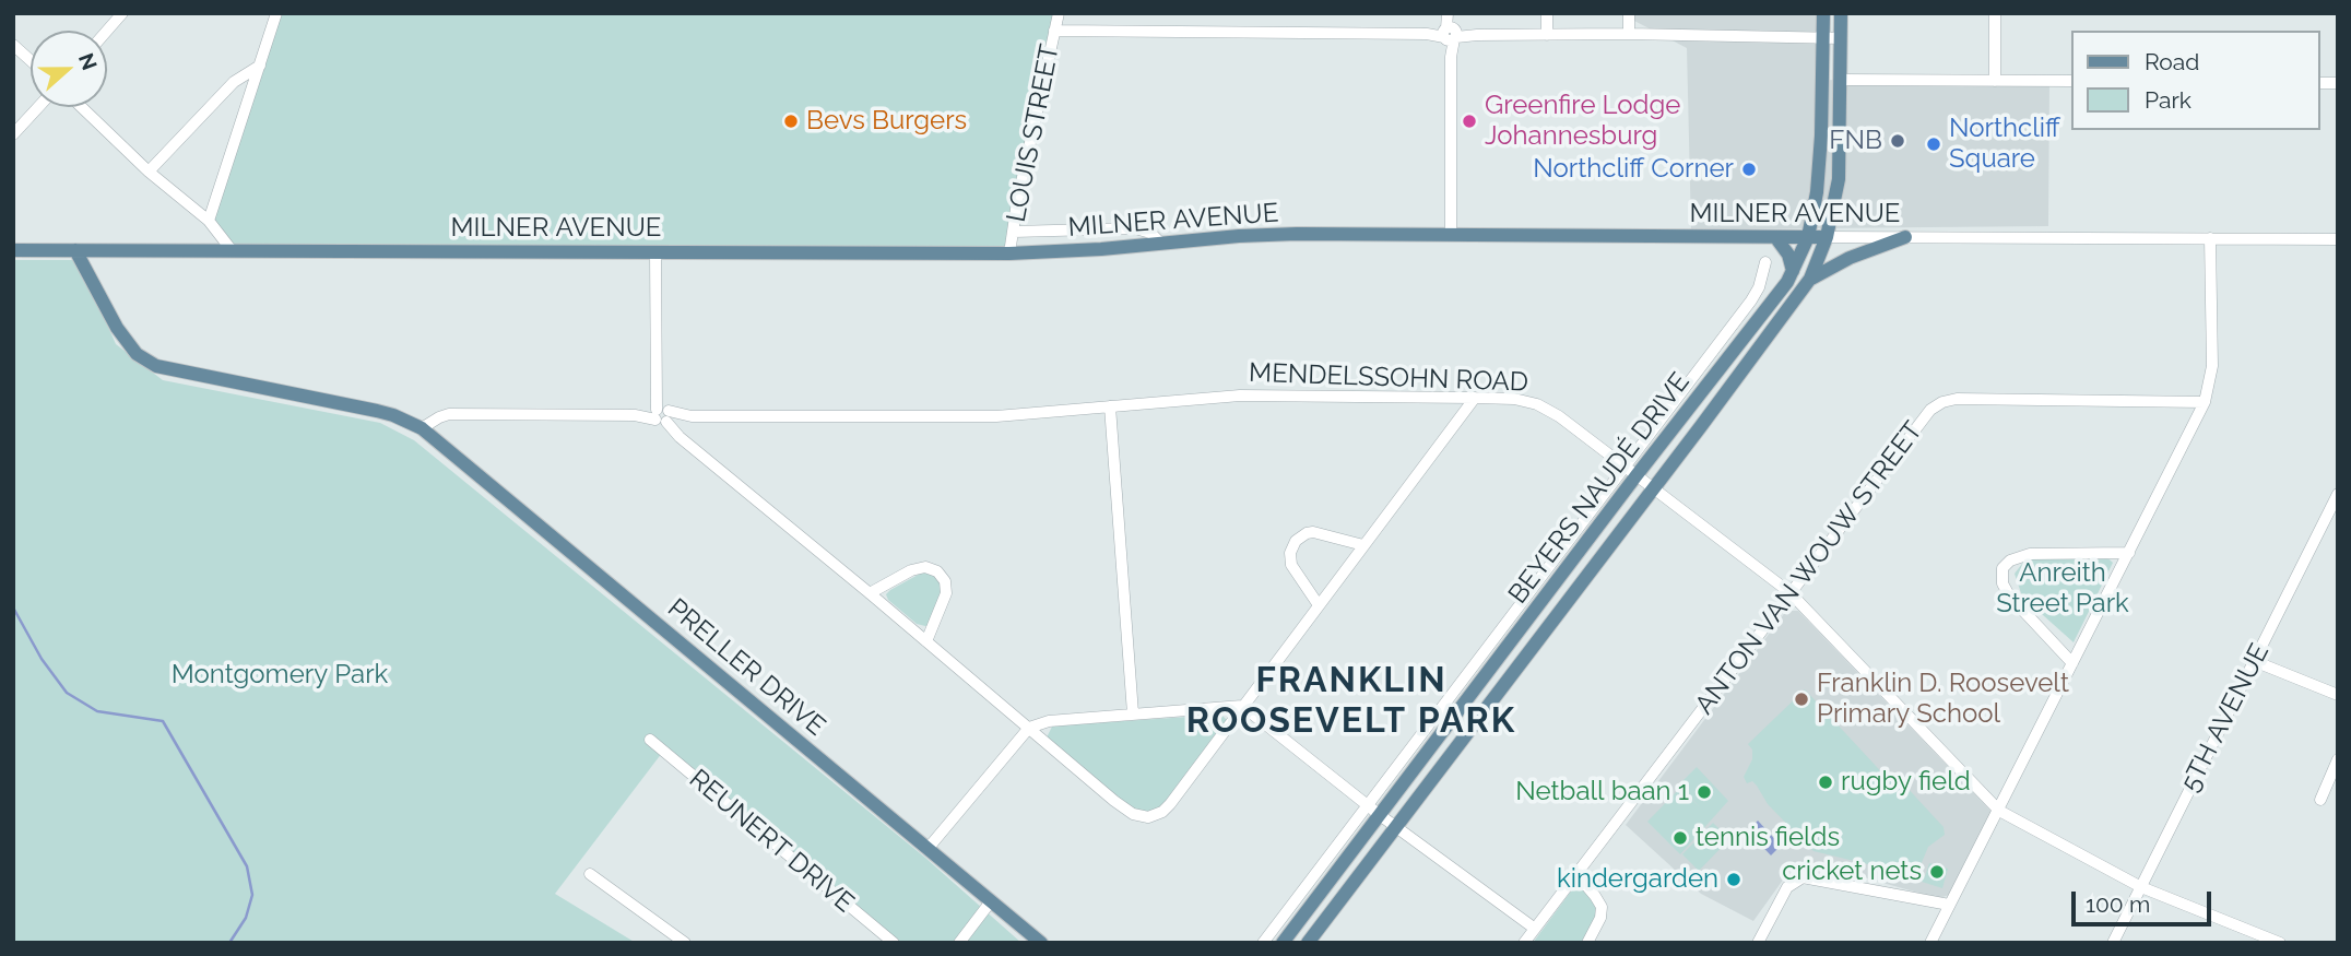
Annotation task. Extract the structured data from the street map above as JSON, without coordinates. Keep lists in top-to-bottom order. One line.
{"streets":{"main road":["MILNER AVENUE","BEYERS NAUDÉ DRIVE","PRELLER DRIVE"],"street":["LOUIS STREET","MENDELSSOHN ROAD","ANTON VAN WOUW STREET","5TH AVENUE","REUNERT DRIVE"]},"crossings":[["LOUIS STREET","MILNER AVENUE"],["MILNER AVENUE","BEYERS NAUDÉ DRIVE"],["MENDELSSOHN ROAD","BEYERS NAUDÉ DRIVE"],["MENDELSSOHN ROAD","ANTON VAN WOUW STREET"],["MENDELSSOHN ROAD","PRELLER DRIVE"],["MENDELSSOHN ROAD","5TH AVENUE"]],"districts":["FRANKLIN ROOSEVELT PARK"],"parks":["Anreith Street Park","Montgomery Park"],"places":["Bevs Burgers","Greenfire Lodge Johannesburg","FNB","Northcliff Square","Northcliff Corner","Franklin D. Roosevelt Primary School","rugby field","Netball baan 1","tennis fields","cricket nets","kindergarden"],"legend":["Road","Park"],"scale_bar":"100 m","north":"right"}
